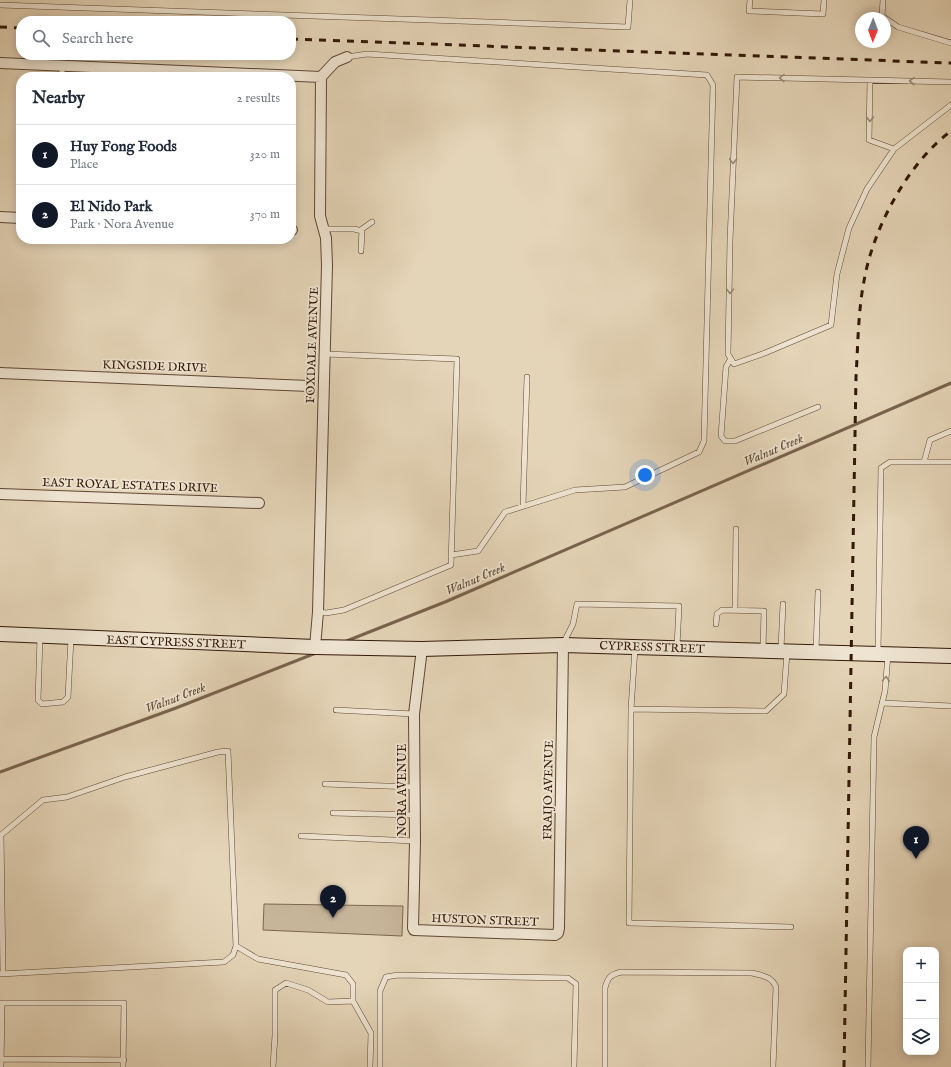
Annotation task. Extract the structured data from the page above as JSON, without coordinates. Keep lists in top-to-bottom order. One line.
{"streets":{"street":["FOXDALE AVENUE","KINGSIDE DRIVE","EAST ROYAL ESTATES DRIVE","EAST CYPRESS STREET","CYPRESS STREET","NORA AVENUE","FRAIJO AVENUE","HUSTON STREET"]},"crossings":[["FOXDALE AVENUE","EAST CYPRESS STREET"],["EAST CYPRESS STREET","CYPRESS STREET"],["CYPRESS STREET","NORA AVENUE"],["CYPRESS STREET","FRAIJO AVENUE"],["NORA AVENUE","HUSTON STREET"],["FRAIJO AVENUE","HUSTON STREET"]],"water":["Walnut Creek"],"north":"bottom","page":{"search":"Search here","heading":["Nearby","2 results"],"list":[{"mark":"1","name":"Huy Fong Foods","note":"Place","value":"320 m"},{"mark":"2","name":"El Nido Park","note":"Park · Nora Avenue","value":"370 m"}],"pins":["1","2"],"map_buttons":["+","−"]}}
